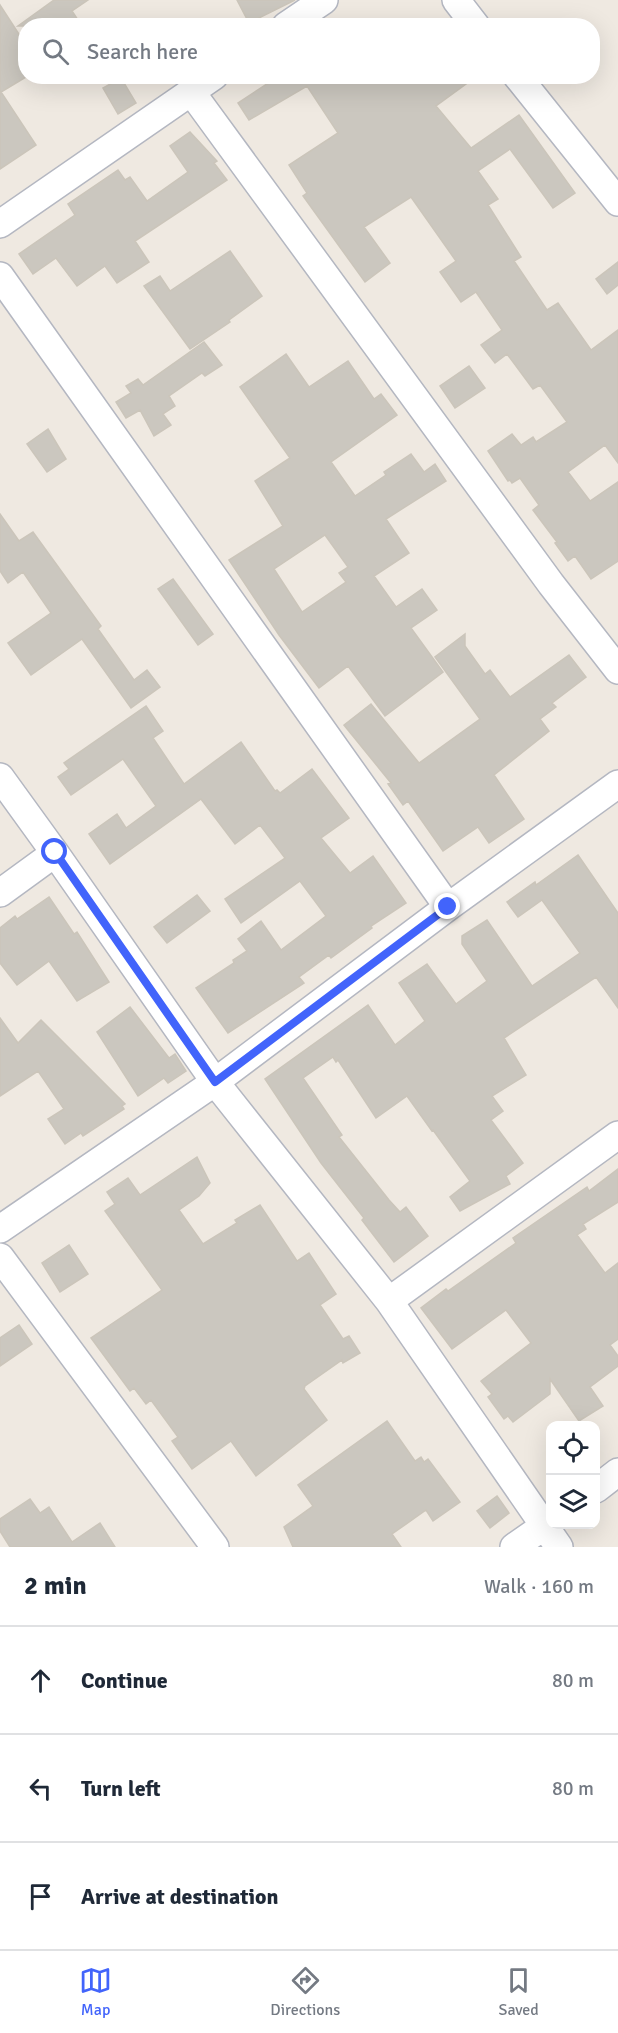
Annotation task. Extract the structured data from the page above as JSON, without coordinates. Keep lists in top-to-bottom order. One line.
{"page":{"search":"Search here","heading":["2 min","Walk · 160 m"],"list":[["Continue","80 m"],["Turn left","80 m"],"Arrive at destination"],"nav":["Map","Directions","Saved"]}}
